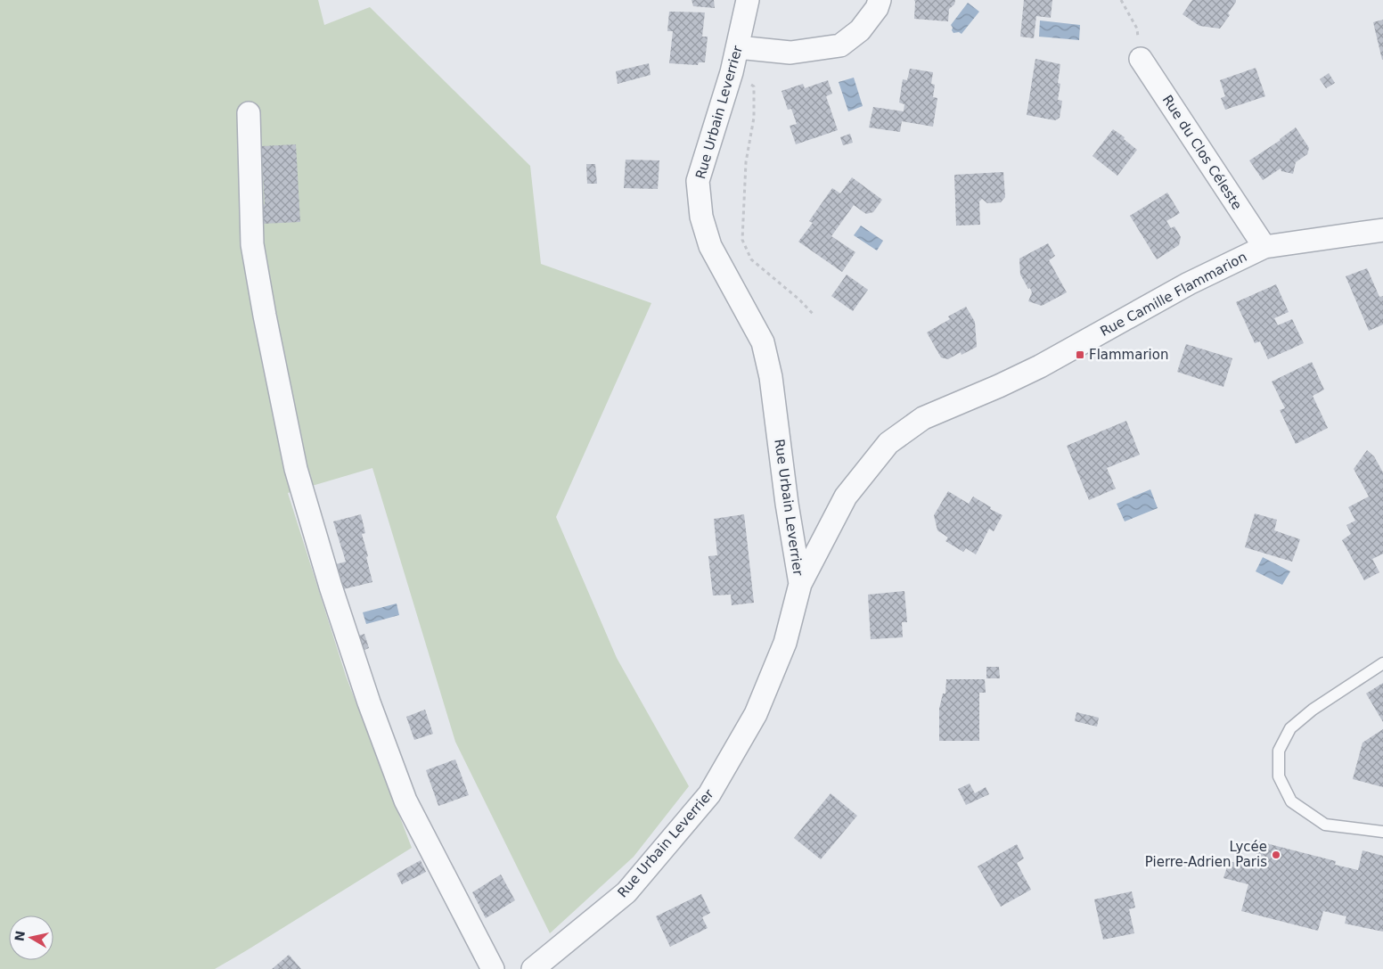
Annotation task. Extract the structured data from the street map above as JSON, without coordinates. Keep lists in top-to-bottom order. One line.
{"streets":{"street":["Rue Urbain Leverrier","Rue du Clos Céleste","Rue Camille Flammarion"]},"crossings":[["Rue Urbain Leverrier","Rue Camille Flammarion"],["Rue du Clos Céleste","Rue Camille Flammarion"]],"places":{"transit":["Flammarion"],"other":["Lycée Pierre-Adrien Paris"]},"north":"left"}
